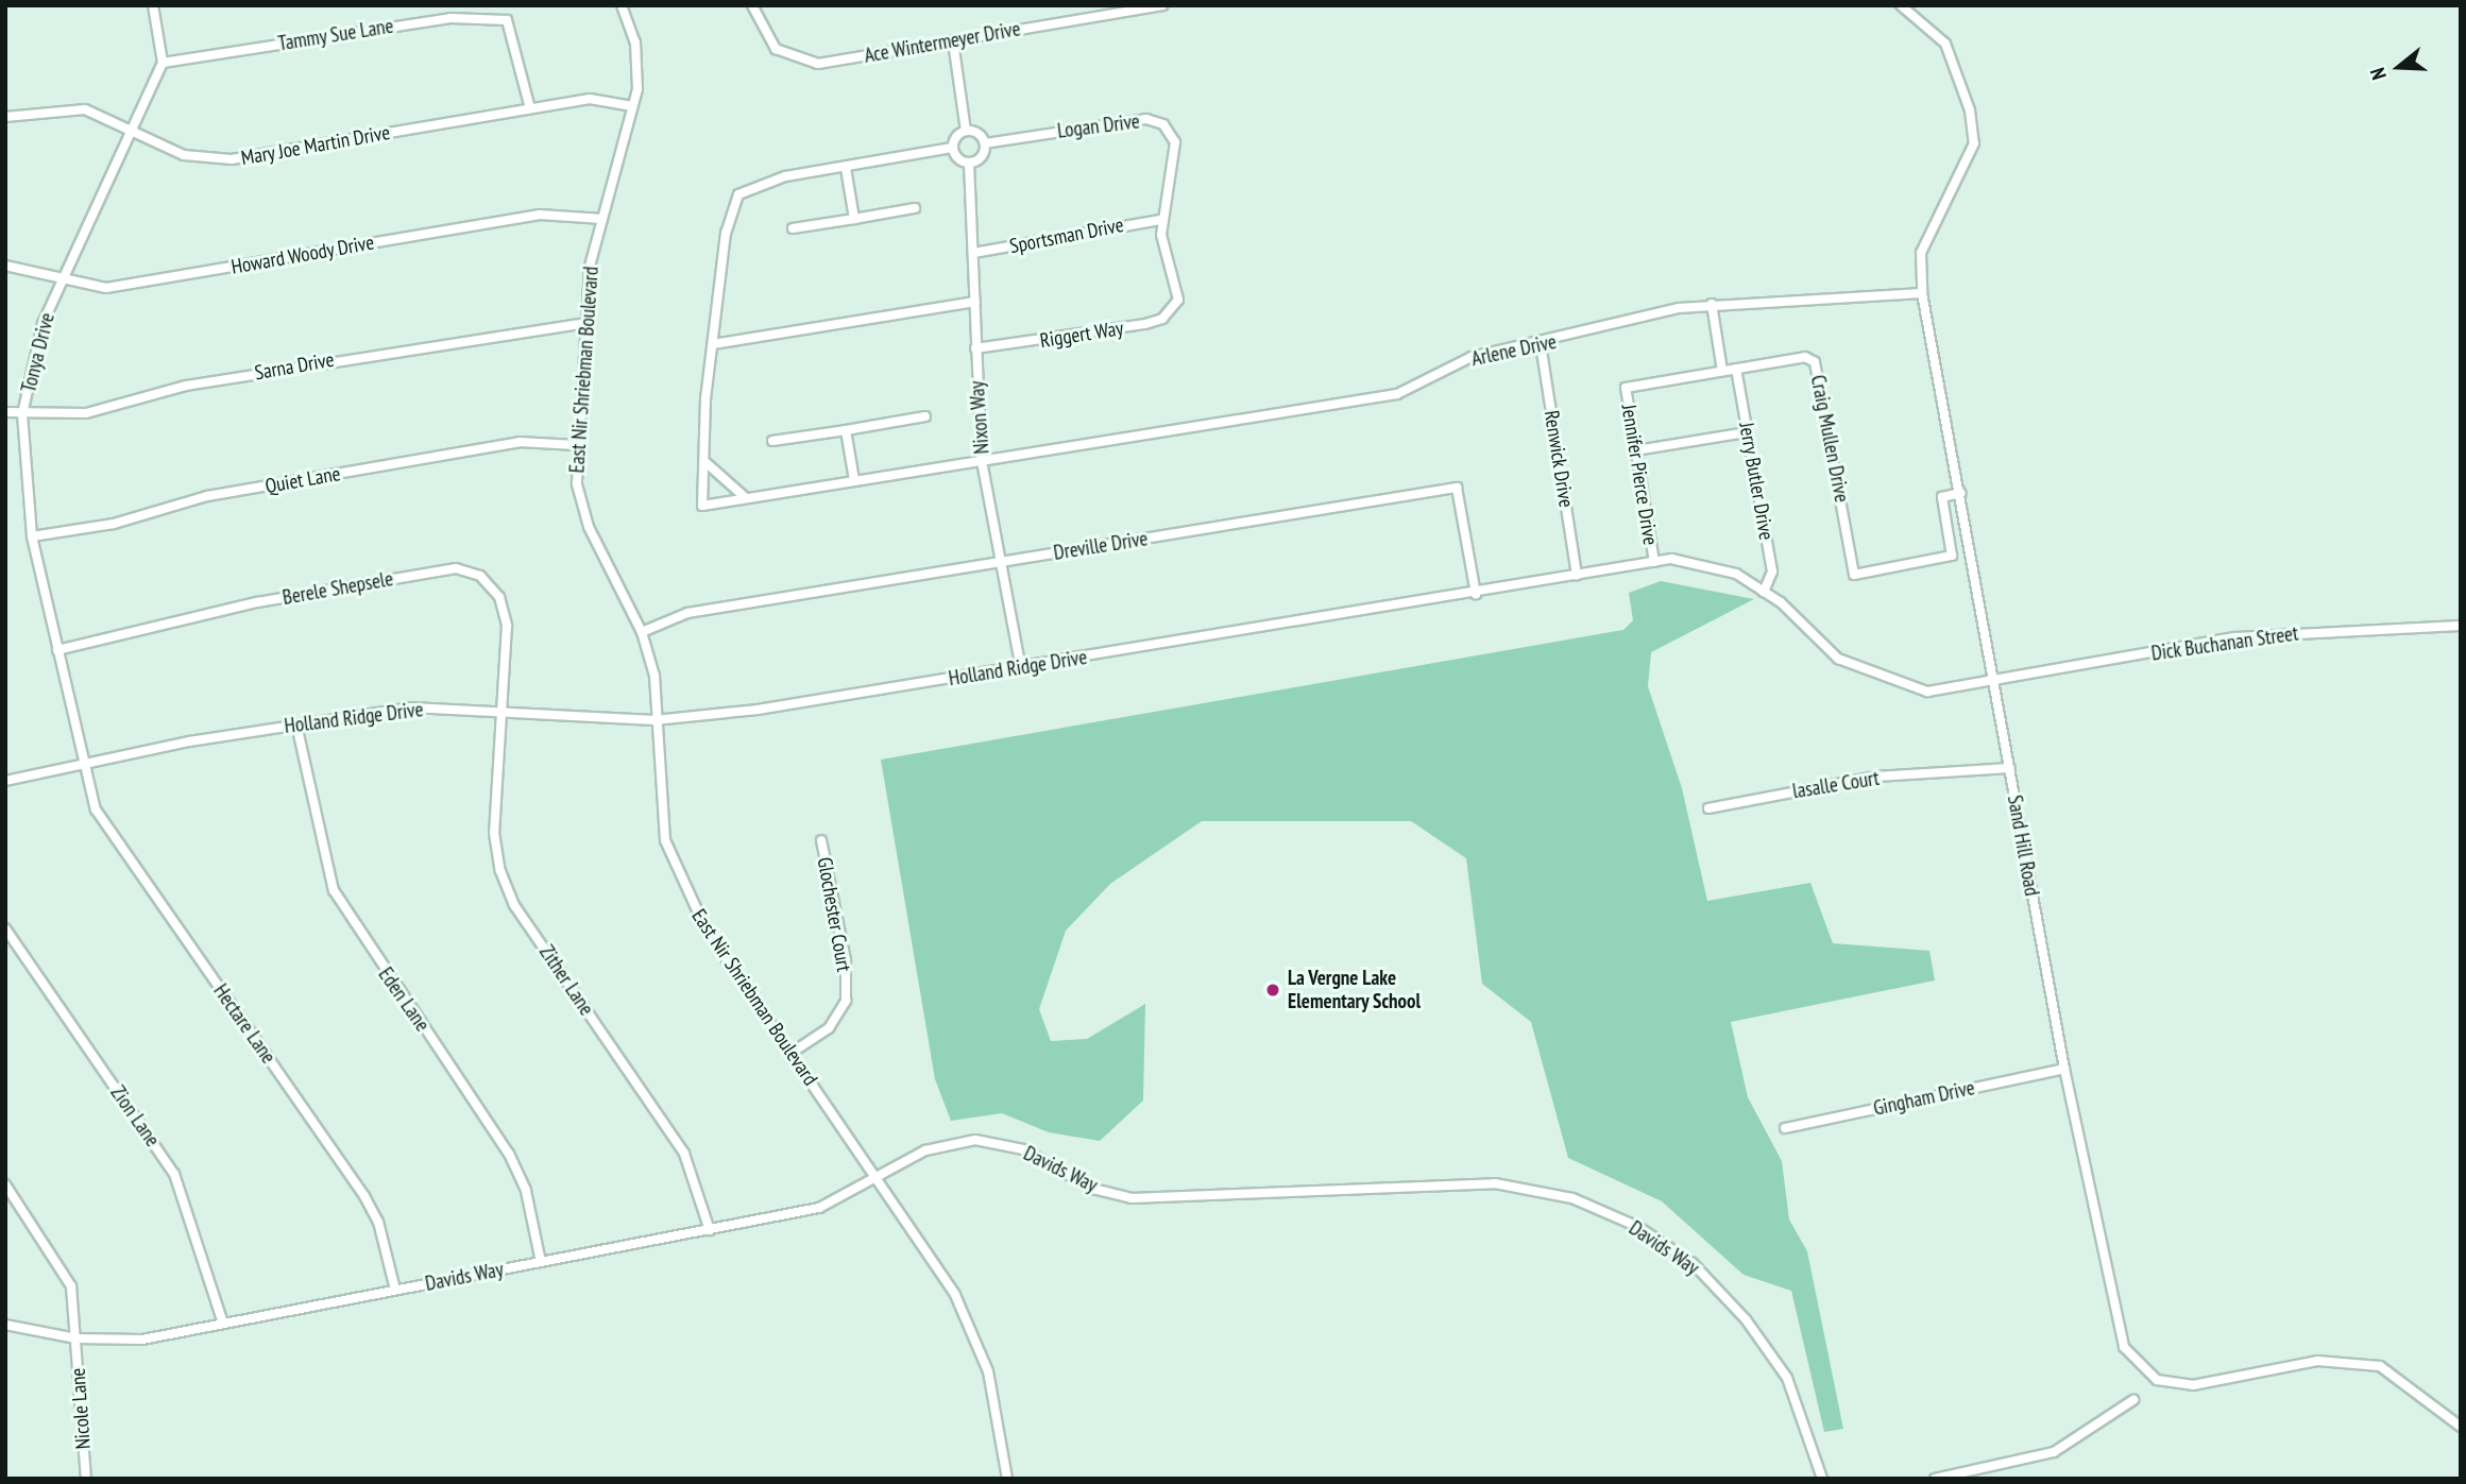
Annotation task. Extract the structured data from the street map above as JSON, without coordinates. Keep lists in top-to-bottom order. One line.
{"streets":{"street":["Tammy Sue Lane","Ace Wintermeyer Drive","Logan Drive","Mary Joe Martin Drive","Sportsman Drive","Howard Woody Drive","Riggert Way","Arlene Drive","Tonya Drive","Sarna Drive","East Nir Shriebman Boulevard","Nixon Way","Craig Mullen Drive","Renwick Drive","Jennifer Pierce Drive","Quiet Lane","Jerry Butler Drive","Dreville Drive","Berele Shepsele","Dick Buchanan Street","Holland Ridge Drive","lasalle Court","Sand Hill Road","Glochester Court","Zither Lane","Eden Lane","Hectare Lane","Gingham Drive","Zion Lane","Davids Way","Nicole Lane"]},"crossings":[["Tammy Sue Lane","Mary Joe Martin Drive"],["Tammy Sue Lane","Tonya Drive"],["Logan Drive","Sportsman Drive"],["Logan Drive","Riggert Way"],["Logan Drive","Nixon Way"],["Mary Joe Martin Drive","Tonya Drive"],["Mary Joe Martin Drive","East Nir Shriebman Boulevard"],["Sportsman Drive","Nixon Way"],["Howard Woody Drive","Tonya Drive"],["Howard Woody Drive","East Nir Shriebman Boulevard"],["Riggert Way","Nixon Way"],["Arlene Drive","Nixon Way"],["Arlene Drive","Renwick Drive"],["Arlene Drive","Sand Hill Road"],["Tonya Drive","Sarna Drive"],["Tonya Drive","Quiet Lane"],["Tonya Drive","Berele Shepsele"],["Tonya Drive","Holland Ridge Drive"],["Tonya Drive","Hectare Lane"],["Sarna Drive","East Nir Shriebman Boulevard"],["East Nir Shriebman Boulevard","Quiet Lane"],["East Nir Shriebman Boulevard","Dreville Drive"],["East Nir Shriebman Boulevard","Holland Ridge Drive"],["East Nir Shriebman Boulevard","Glochester Court"],["East Nir Shriebman Boulevard","Davids Way"],["Nixon Way","Dreville Drive"],["Nixon Way","Holland Ridge Drive"],["Craig Mullen Drive","Jennifer Pierce Drive"],["Craig Mullen Drive","Jerry Butler Drive"],["Craig Mullen Drive","Sand Hill Road"],["Renwick Drive","Holland Ridge Drive"],["Jennifer Pierce Drive","Holland Ridge Drive"],["Jerry Butler Drive","Holland Ridge Drive"],["Dreville Drive","Holland Ridge Drive"],["Berele Shepsele","Holland Ridge Drive"],["Berele Shepsele","Zither Lane"],["Dick Buchanan Street","Holland Ridge Drive"],["Dick Buchanan Street","Sand Hill Road"],["Holland Ridge Drive","Sand Hill Road"],["Holland Ridge Drive","Zither Lane"],["Holland Ridge Drive","Eden Lane"],["Holland Ridge Drive","Hectare Lane"],["lasalle Court","Sand Hill Road"],["Sand Hill Road","Gingham Drive"],["Zither Lane","Davids Way"],["Eden Lane","Davids Way"],["Hectare Lane","Davids Way"],["Zion Lane","Davids Way"],["Davids Way","Nicole Lane"]],"places":["La Vergne Lake Elementary School"],"north":"left"}
